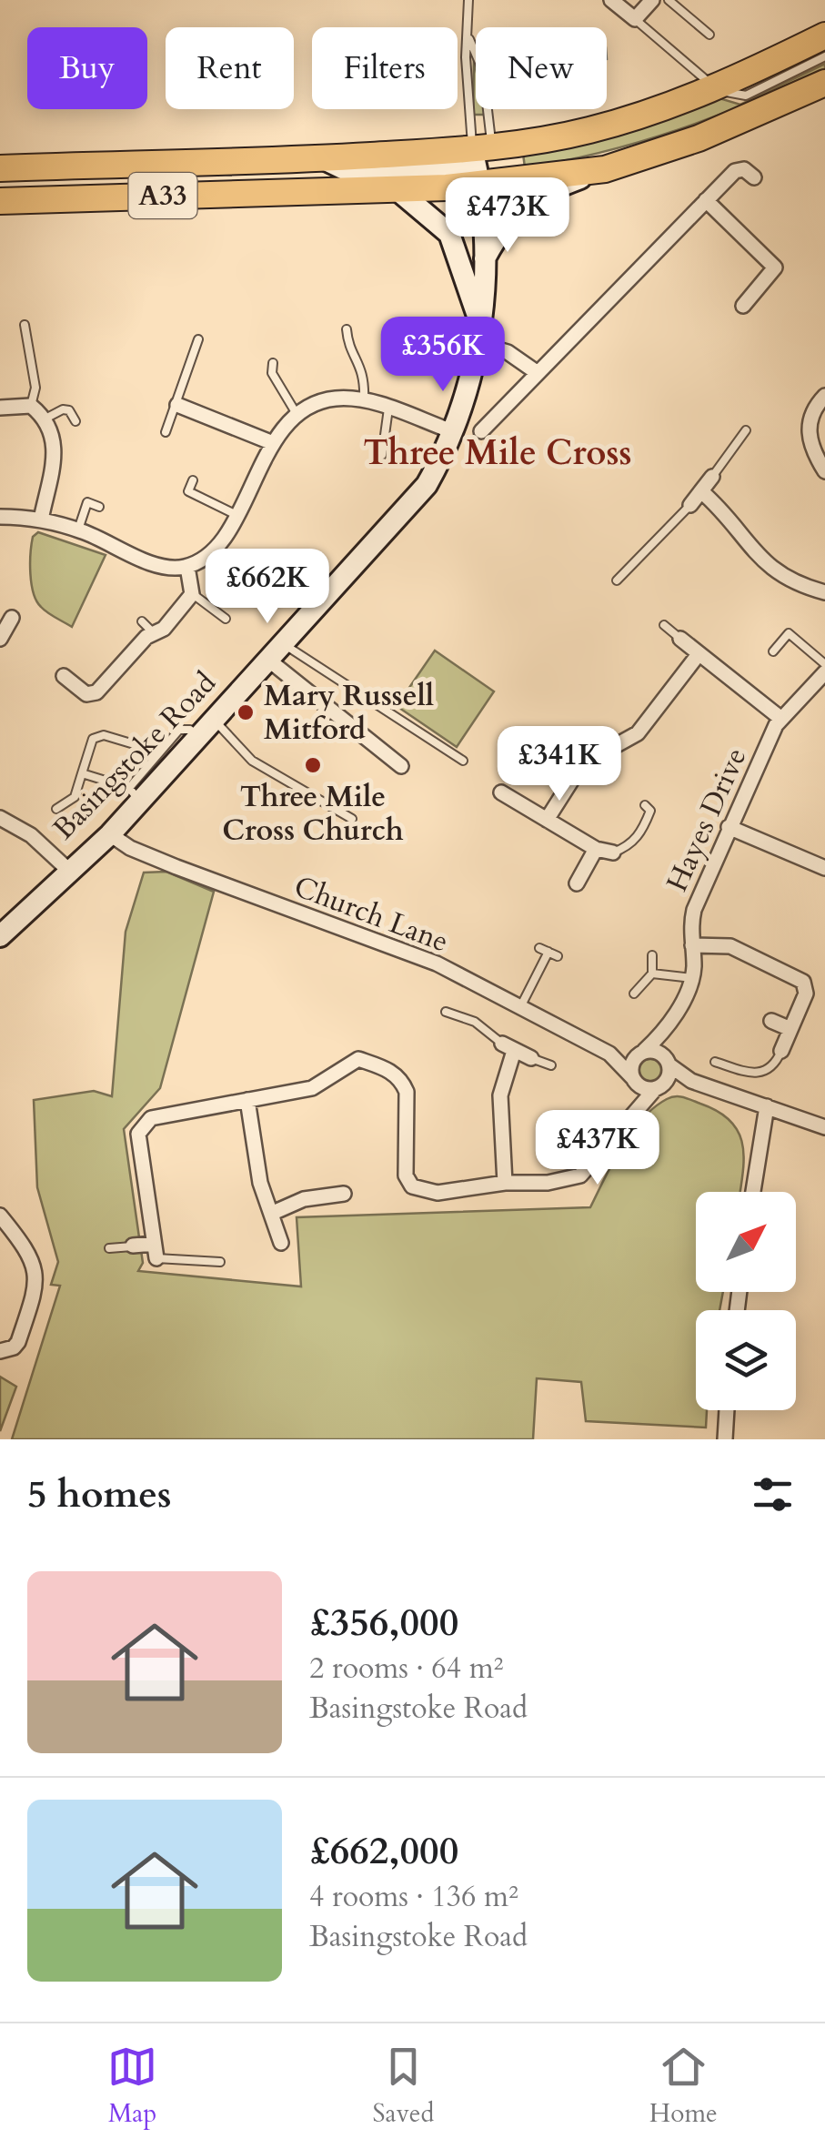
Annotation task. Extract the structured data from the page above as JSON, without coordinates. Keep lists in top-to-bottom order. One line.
{"streets":{"highway":["A33"],"street":["Basingstoke Road","Hayes Drive","Church Lane"]},"crossings":[["A33","Basingstoke Road"],["Basingstoke Road","Church Lane"],["Hayes Drive","Church Lane"]],"districts":["Three Mile Cross"],"places":["Mary Russell Mitford","Three Mile Cross Church"],"north":"top right","page":{"chip":["Buy","Rent","Filters","New"],"price":["£473K","£356K","£662K","£341K","£437K"],"heading":"5 homes","list":[{"name":"£356,000","note":"2 rooms · 64 m² · Basingstoke Road"},{"name":"£662,000","note":"4 rooms · 136 m² · Basingstoke Road"}],"tabs":["Map","Saved","Home"]}}
